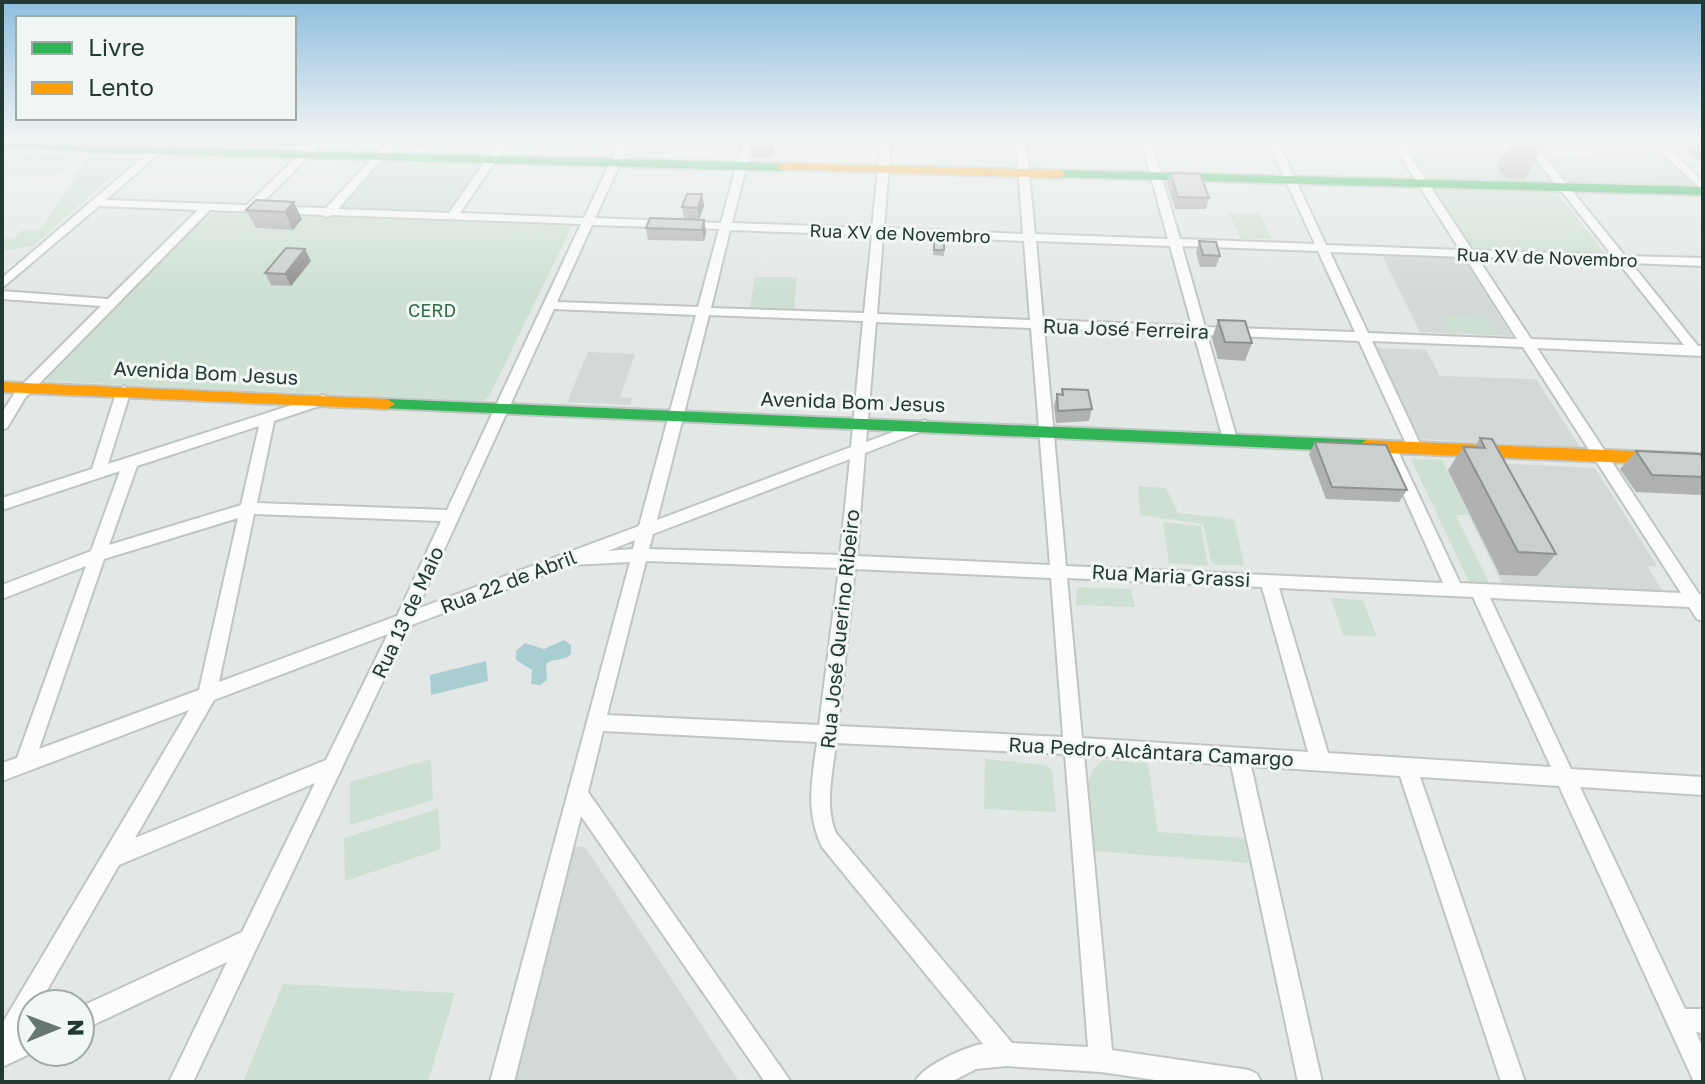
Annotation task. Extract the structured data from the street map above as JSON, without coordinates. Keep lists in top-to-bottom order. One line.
{"streets":{"main road":["Avenida Bom Jesus"],"street":["Rua XV de Novembro","Rua José Ferreira","Rua Maria Grassi","Rua 22 de Abril","Rua 13 de Maio","Rua José Querino Ribeiro","Rua Pedro Alcântara Camargo"]},"crossings":[["Rua XV de Novembro","Rua 13 de Maio"],["Rua XV de Novembro","Rua José Querino Ribeiro"],["Rua José Ferreira","Rua 13 de Maio"],["Rua José Ferreira","Rua José Querino Ribeiro"],["Avenida Bom Jesus","Rua 22 de Abril"],["Avenida Bom Jesus","Rua 13 de Maio"],["Avenida Bom Jesus","Rua José Querino Ribeiro"],["Rua Maria Grassi","Rua 22 de Abril"],["Rua Maria Grassi","Rua José Querino Ribeiro"],["Rua 22 de Abril","Rua 13 de Maio"],["Rua 22 de Abril","Rua José Querino Ribeiro"],["Rua José Querino Ribeiro","Rua Pedro Alcântara Camargo"]],"parks":["CERD"],"legend":["Livre","Lento"],"north":"right"}
